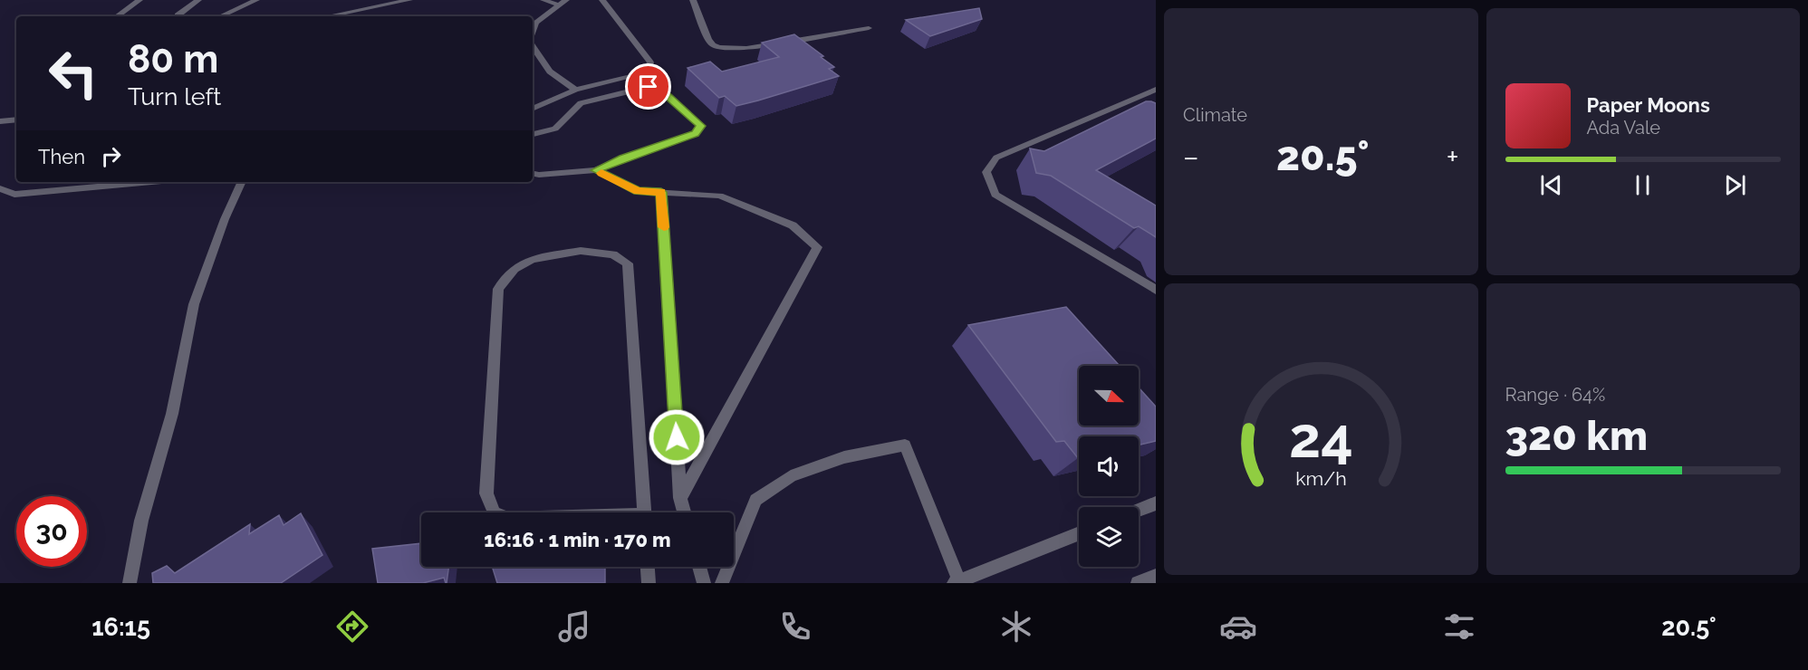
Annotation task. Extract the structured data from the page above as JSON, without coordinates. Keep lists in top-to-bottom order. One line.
{"north":"right","page":{"tile":["Climate",["Range · 64%","320 km"]],"turn":["80 m","Turn left"],"song":["Paper Moons","Ada Vale"],"then":"Then","heat":["−","20.5°","+"],"limit":"30","trip":"16:16 · 1 min · 170 m","tabs":["16:15","20.5°"],"gauge":["24","km/h"]}}
